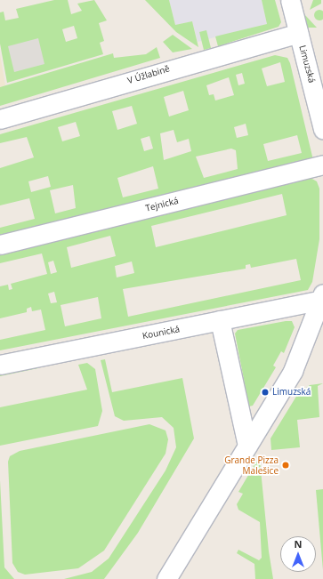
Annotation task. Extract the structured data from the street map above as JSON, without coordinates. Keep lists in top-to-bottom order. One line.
{"streets":{"street":["Limuzská","V Úžlabině","Tejnická","Kounická"]},"crossings":[["Limuzská","V Úžlabině"]],"places":["Limuzská","Grande Pizza Malešice"],"north":"top"}
